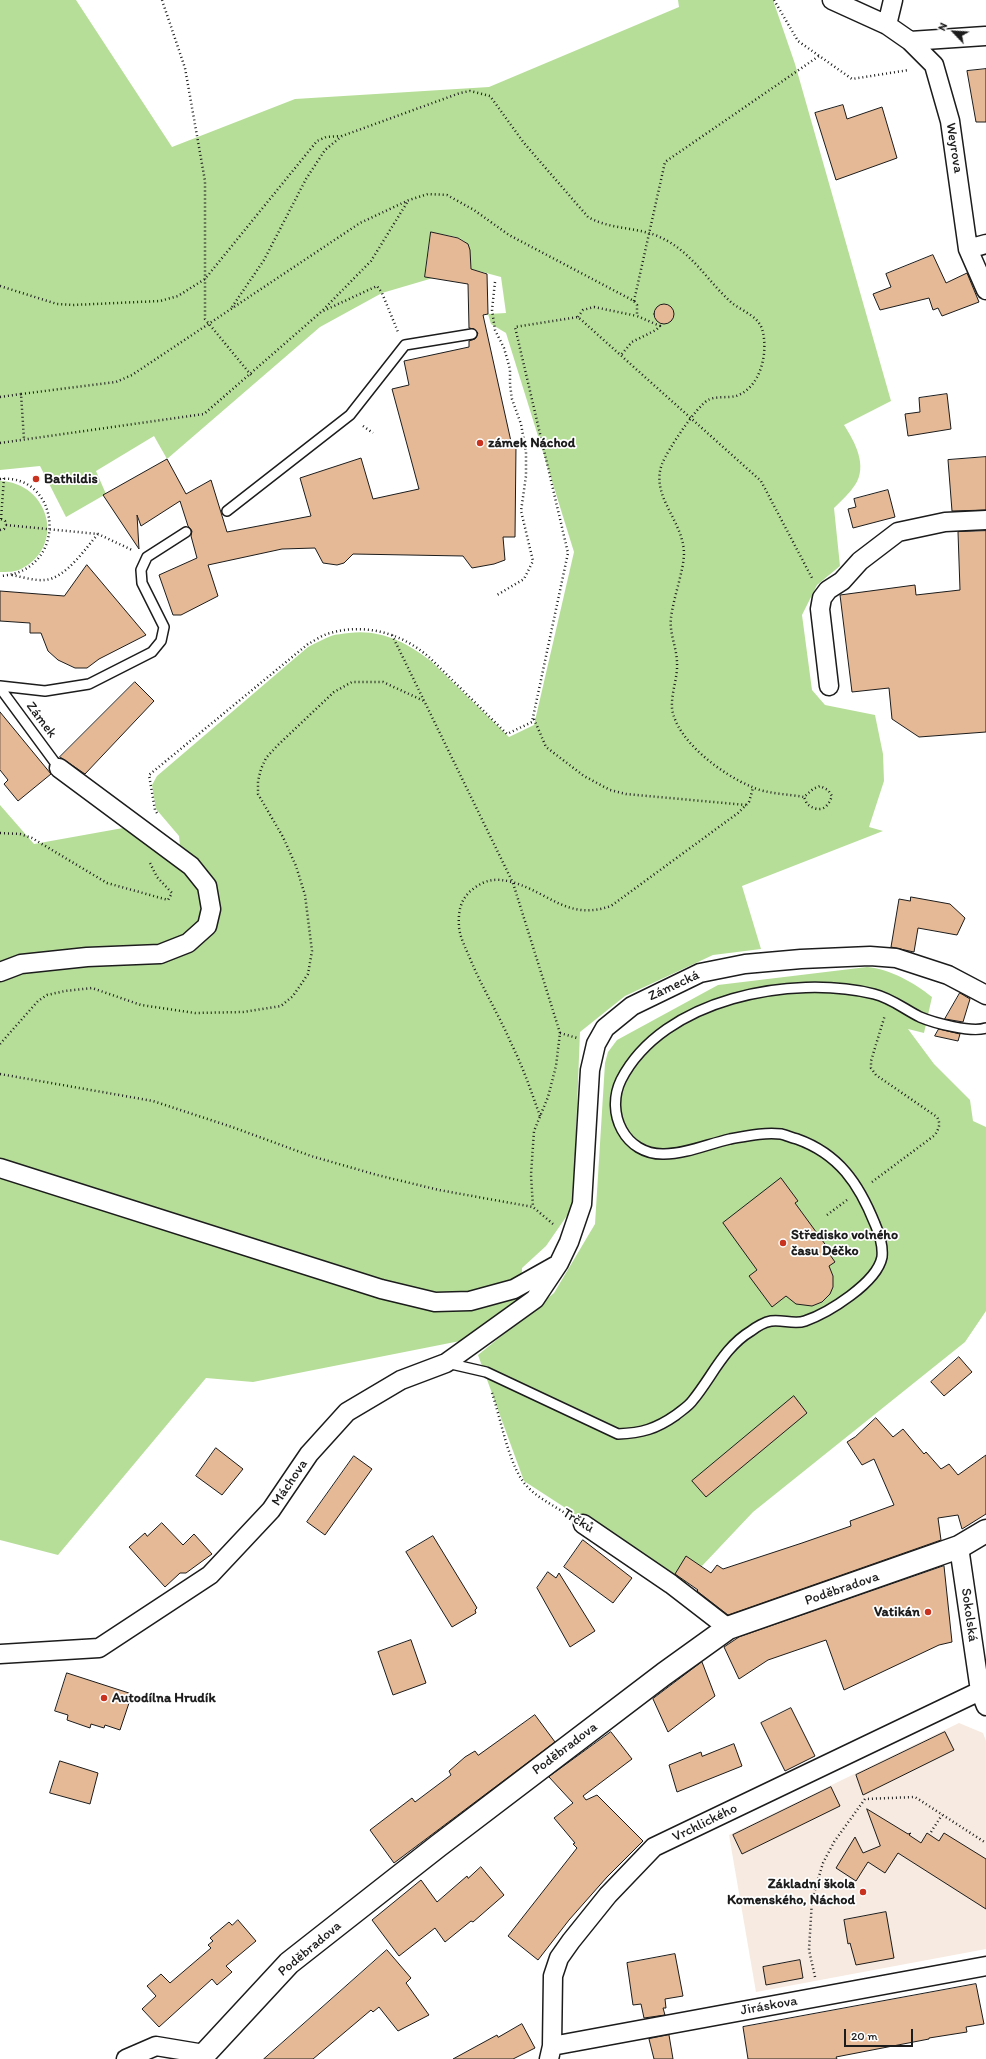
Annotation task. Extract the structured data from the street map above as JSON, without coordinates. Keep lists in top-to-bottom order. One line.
{"streets":{"street":["Weyrova","Zámecká","Máchova","Trčků","Poděbradova","Sokolská","Vrchlického","Jiráskova"],"lane":["Zámek"]},"crossings":[["Zámecká","Máchova"],["Trčků","Poděbradova"],["Poděbradova","Sokolská"],["Sokolská","Vrchlického"],["Vrchlického","Jiráskova"]],"places":["zámek Náchod","Bathildis","Středisko volného času Déčko","Vatikán","Autodílna Hrudík","Základní škola Komenského, Náchod"],"scale_bar":"20 m","north":"top left"}
